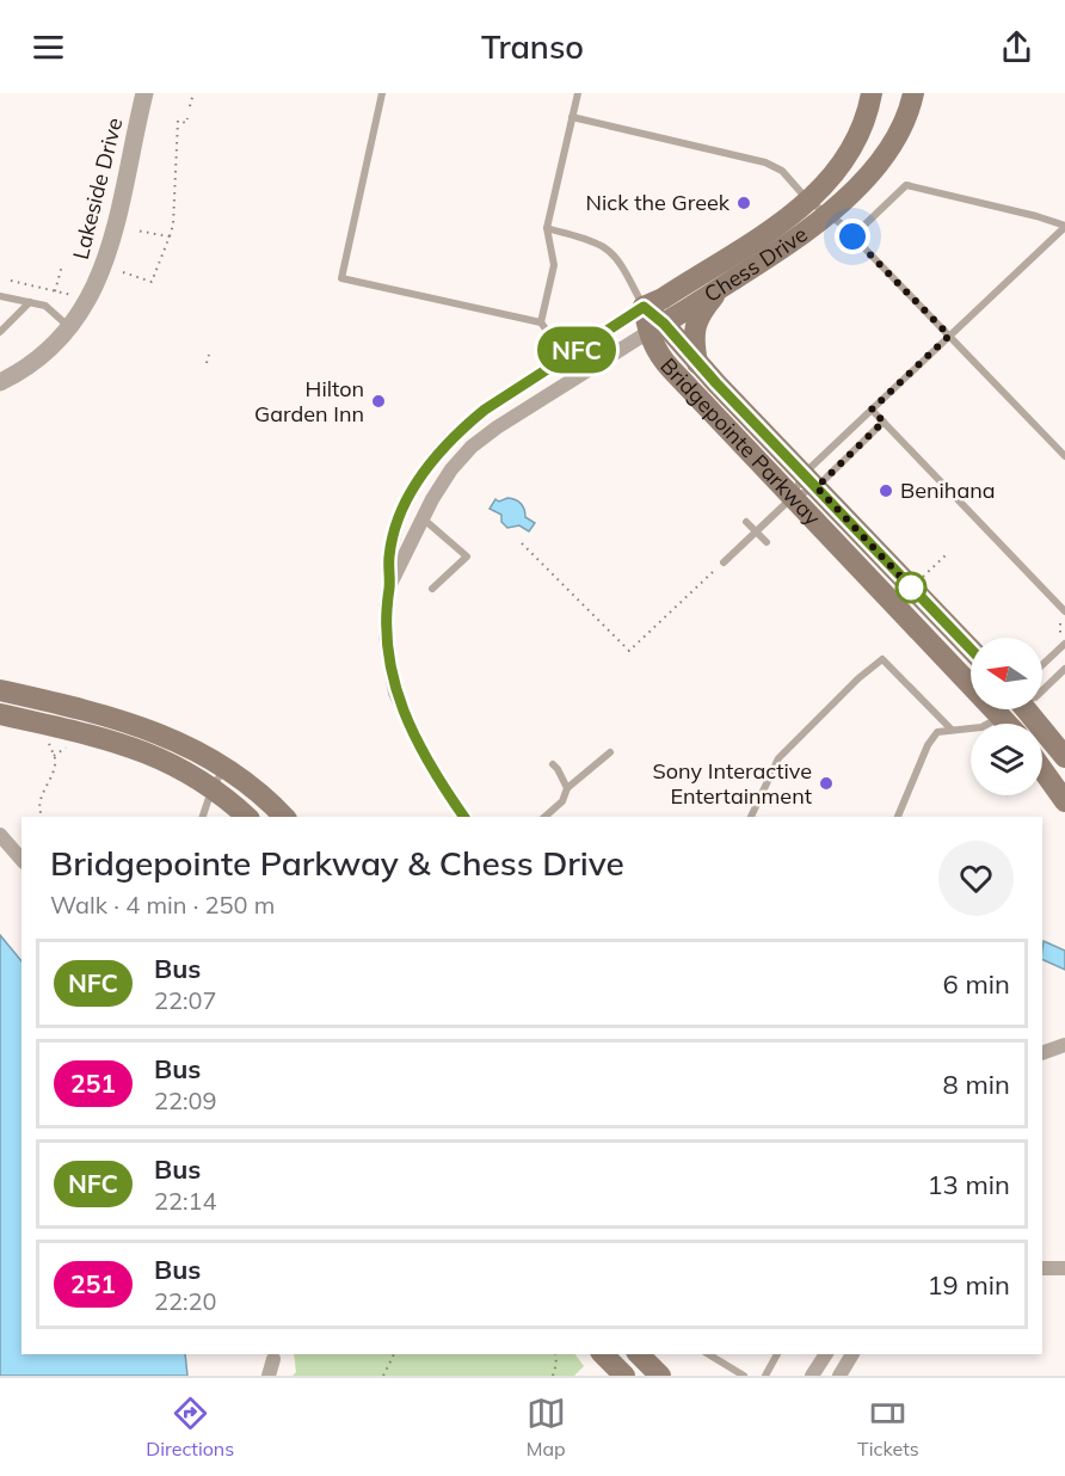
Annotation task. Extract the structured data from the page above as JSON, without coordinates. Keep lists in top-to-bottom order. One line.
{"streets":{"main road":["Chess Drive","Bridgepointe Parkway"],"street":["Lakeside Drive"]},"crossings":[["Chess Drive","Bridgepointe Parkway"]],"places":["Nick the Greek","Hilton Garden Inn","Benihana","Sony Interactive Entertainment"],"lines":["bus line NFC"],"north":"left","page":{"header":"Transo","on_map":"NFC","heading":["Bridgepointe Parkway & Chess Drive","Walk · 4 min · 250 m"],"list":[{"mark":"NFC","name":"Bus","note":"22:07","value":"6 min"},{"mark":"251","name":"Bus","note":"22:09","value":"8 min"},{"mark":"NFC","name":"Bus","note":"22:14","value":"13 min"},{"mark":"251","name":"Bus","note":"22:20","value":"19 min"}],"tabs":["Directions","Map","Tickets"]}}
